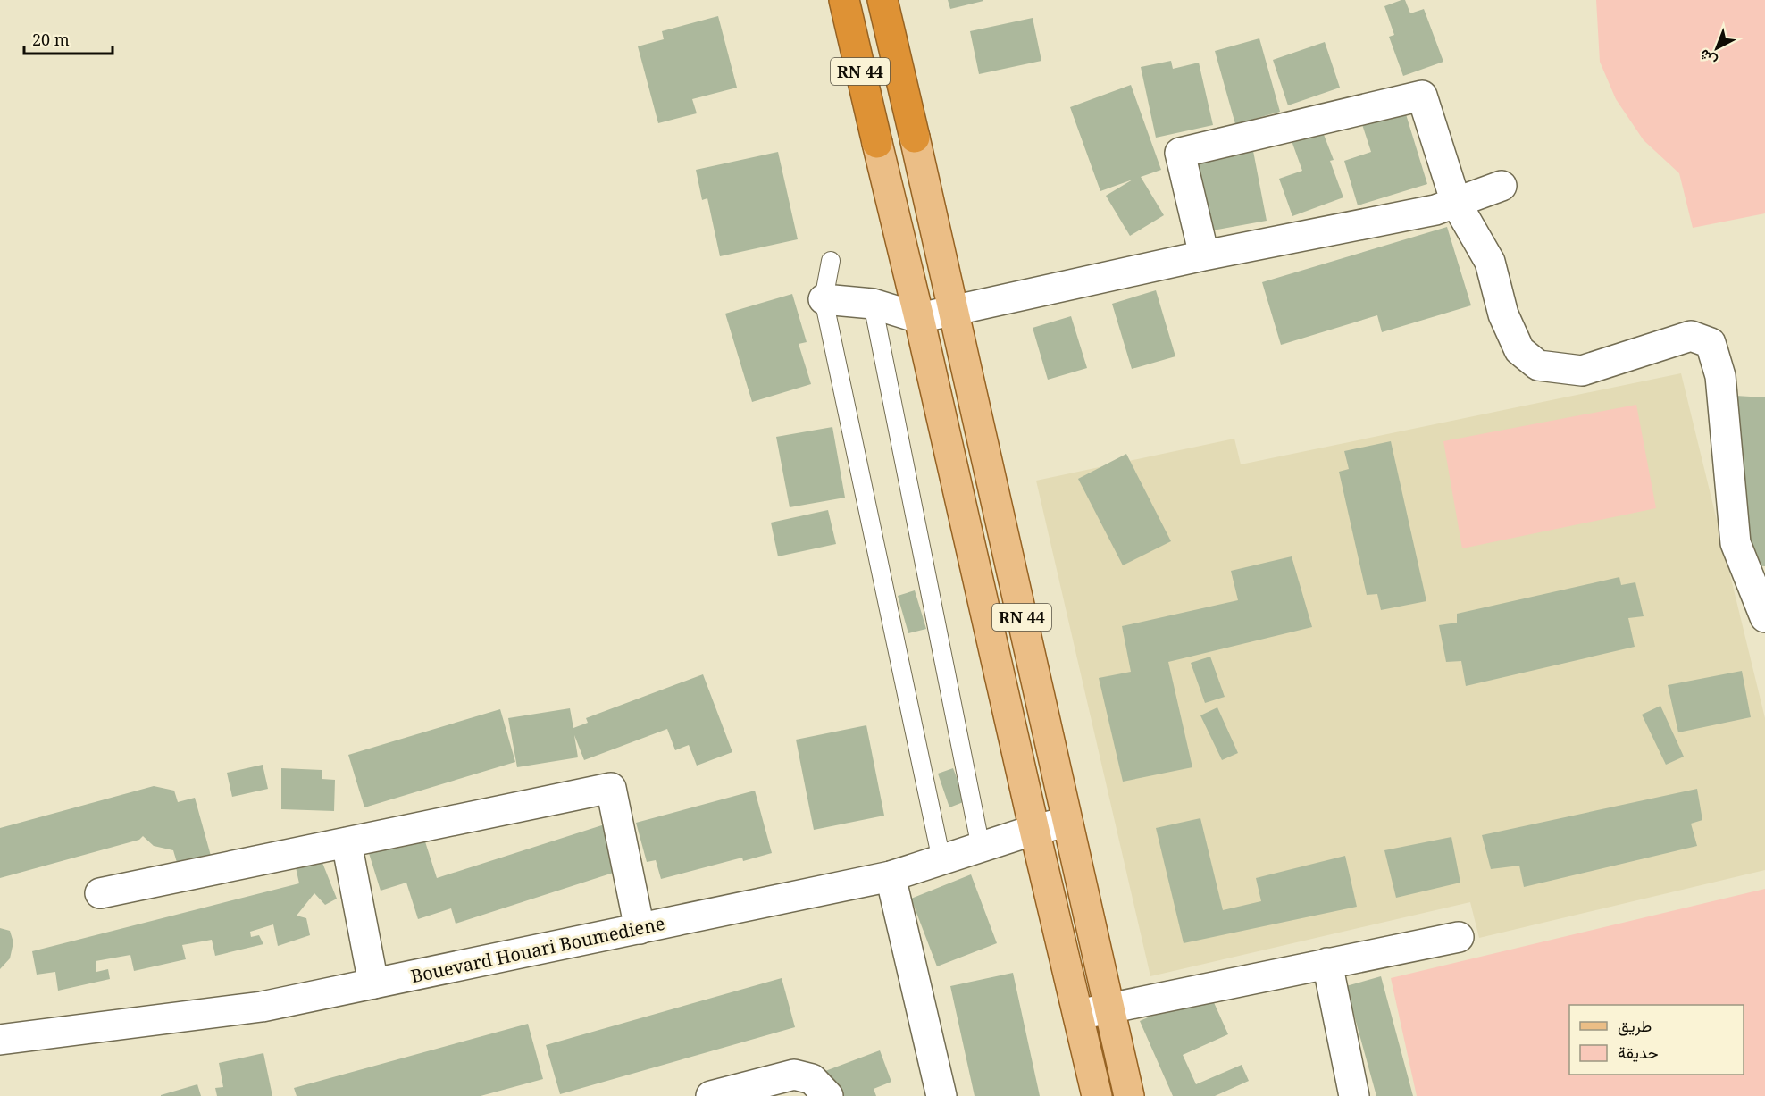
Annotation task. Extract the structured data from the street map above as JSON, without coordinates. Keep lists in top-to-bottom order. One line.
{"streets":{"highway":["RN 44"],"street":["Bouevard Houari Boumediene"]},"crossings":[["RN 44","Bouevard Houari Boumediene"]],"legend":["طريق","حديقة"],"scale_bar":"20 m","north":"bottom left"}
